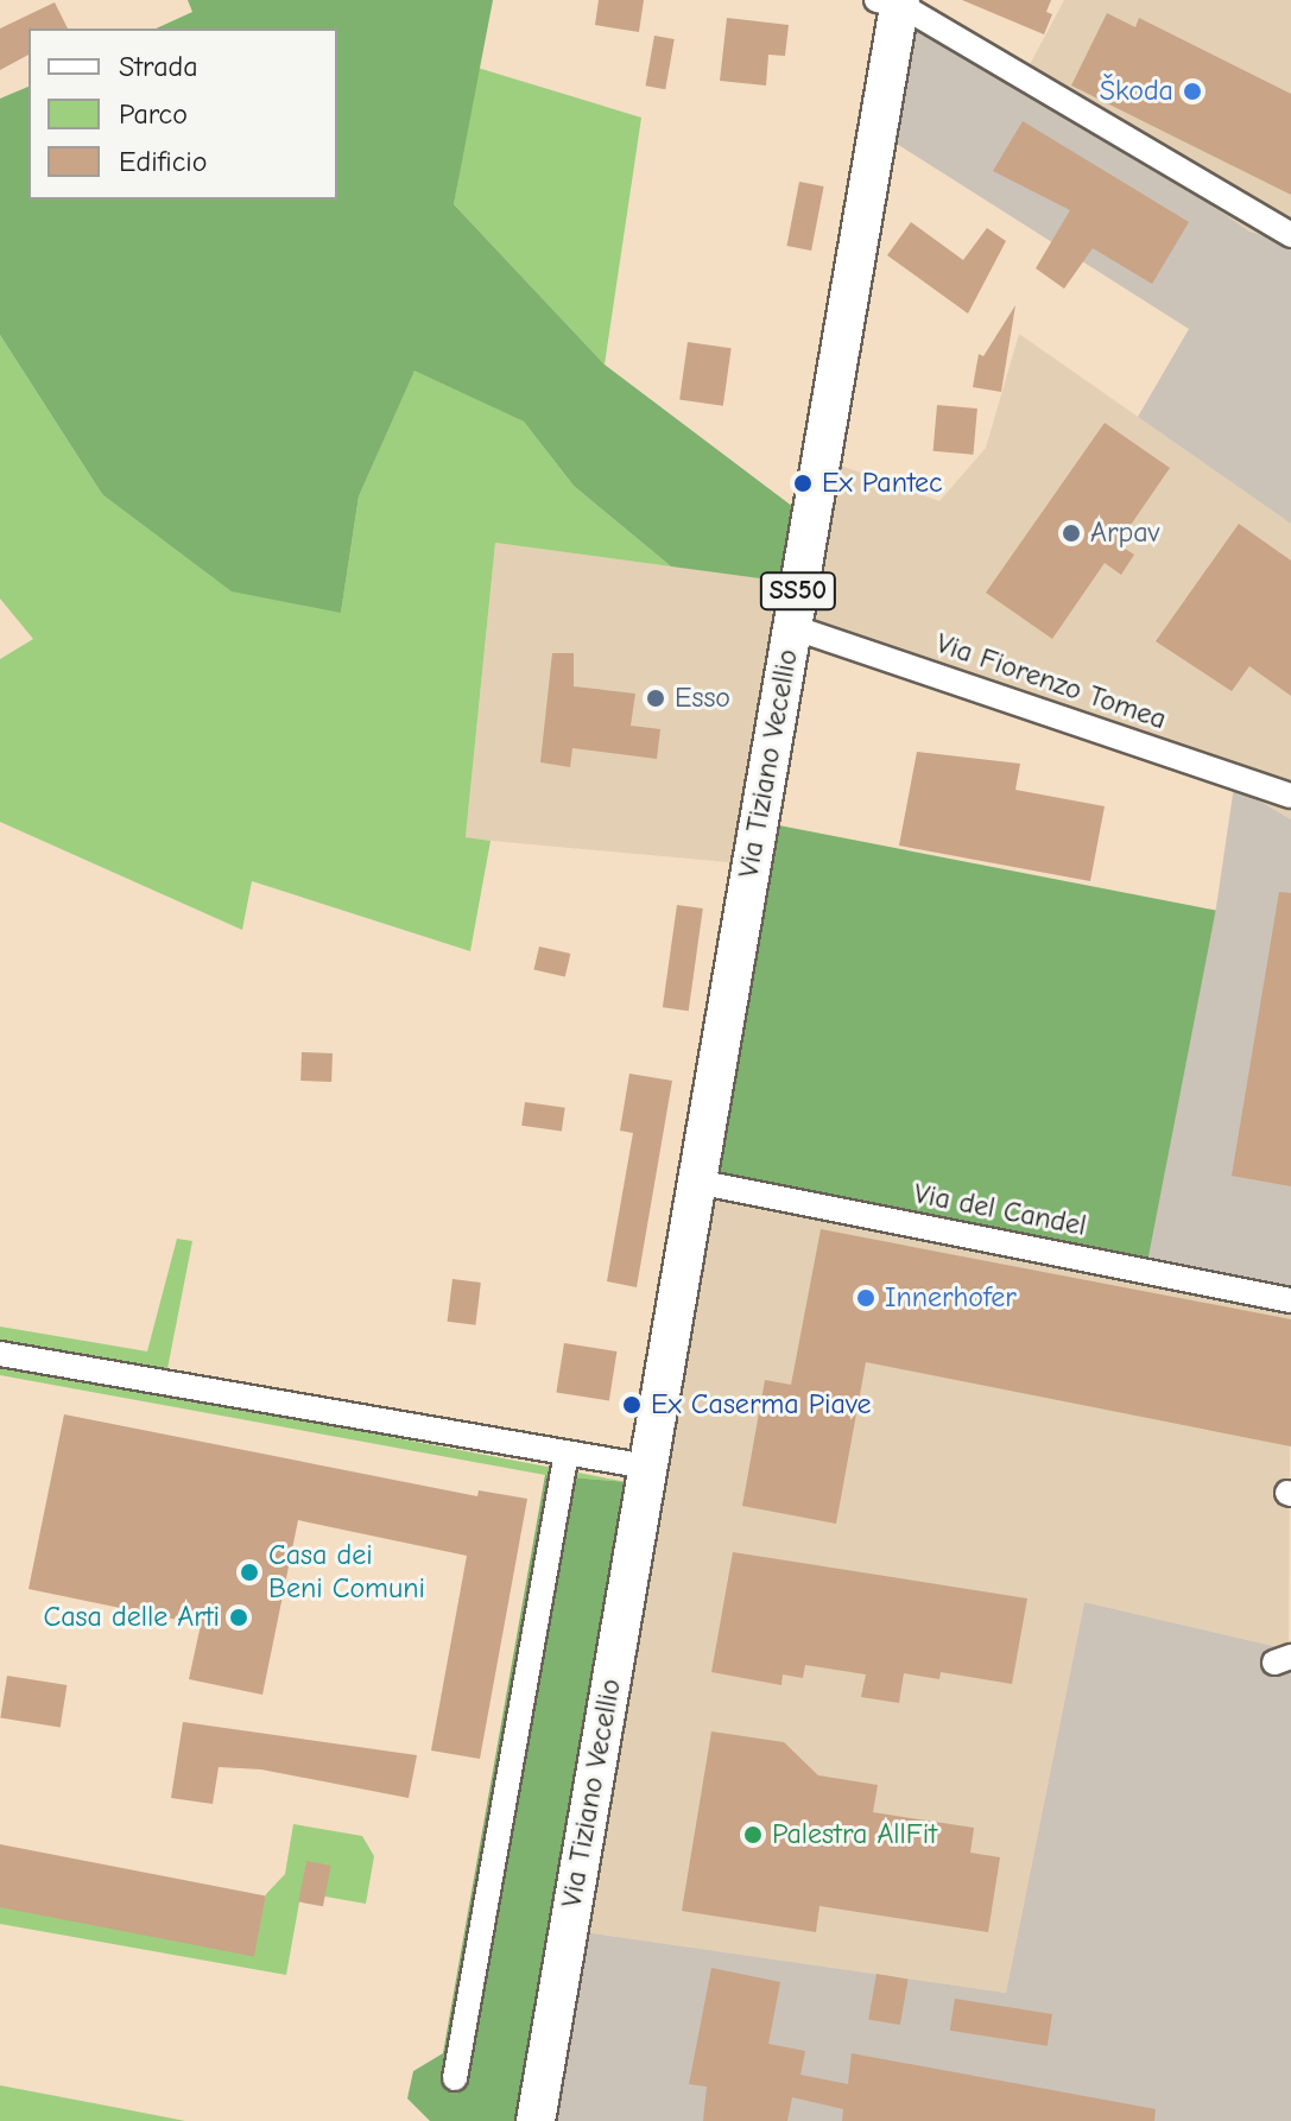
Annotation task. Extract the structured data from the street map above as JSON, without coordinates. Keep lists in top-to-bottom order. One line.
{"streets":{"main road":["SS50","Via Tiziano Vecellio"],"street":["Via Fiorenzo Tomea","Via del Candel"]},"crossings":[["Via Fiorenzo Tomea","Via Tiziano Vecellio"],["Via Tiziano Vecellio","Via del Candel"]],"places":["Škoda","Ex Pantec","Arpav","Esso","Innerhofer","Ex Caserma Piave","Casa dei Beni Comuni","Casa delle Arti","Palestra AllFit"],"legend":["Strada","Parco","Edificio"]}
